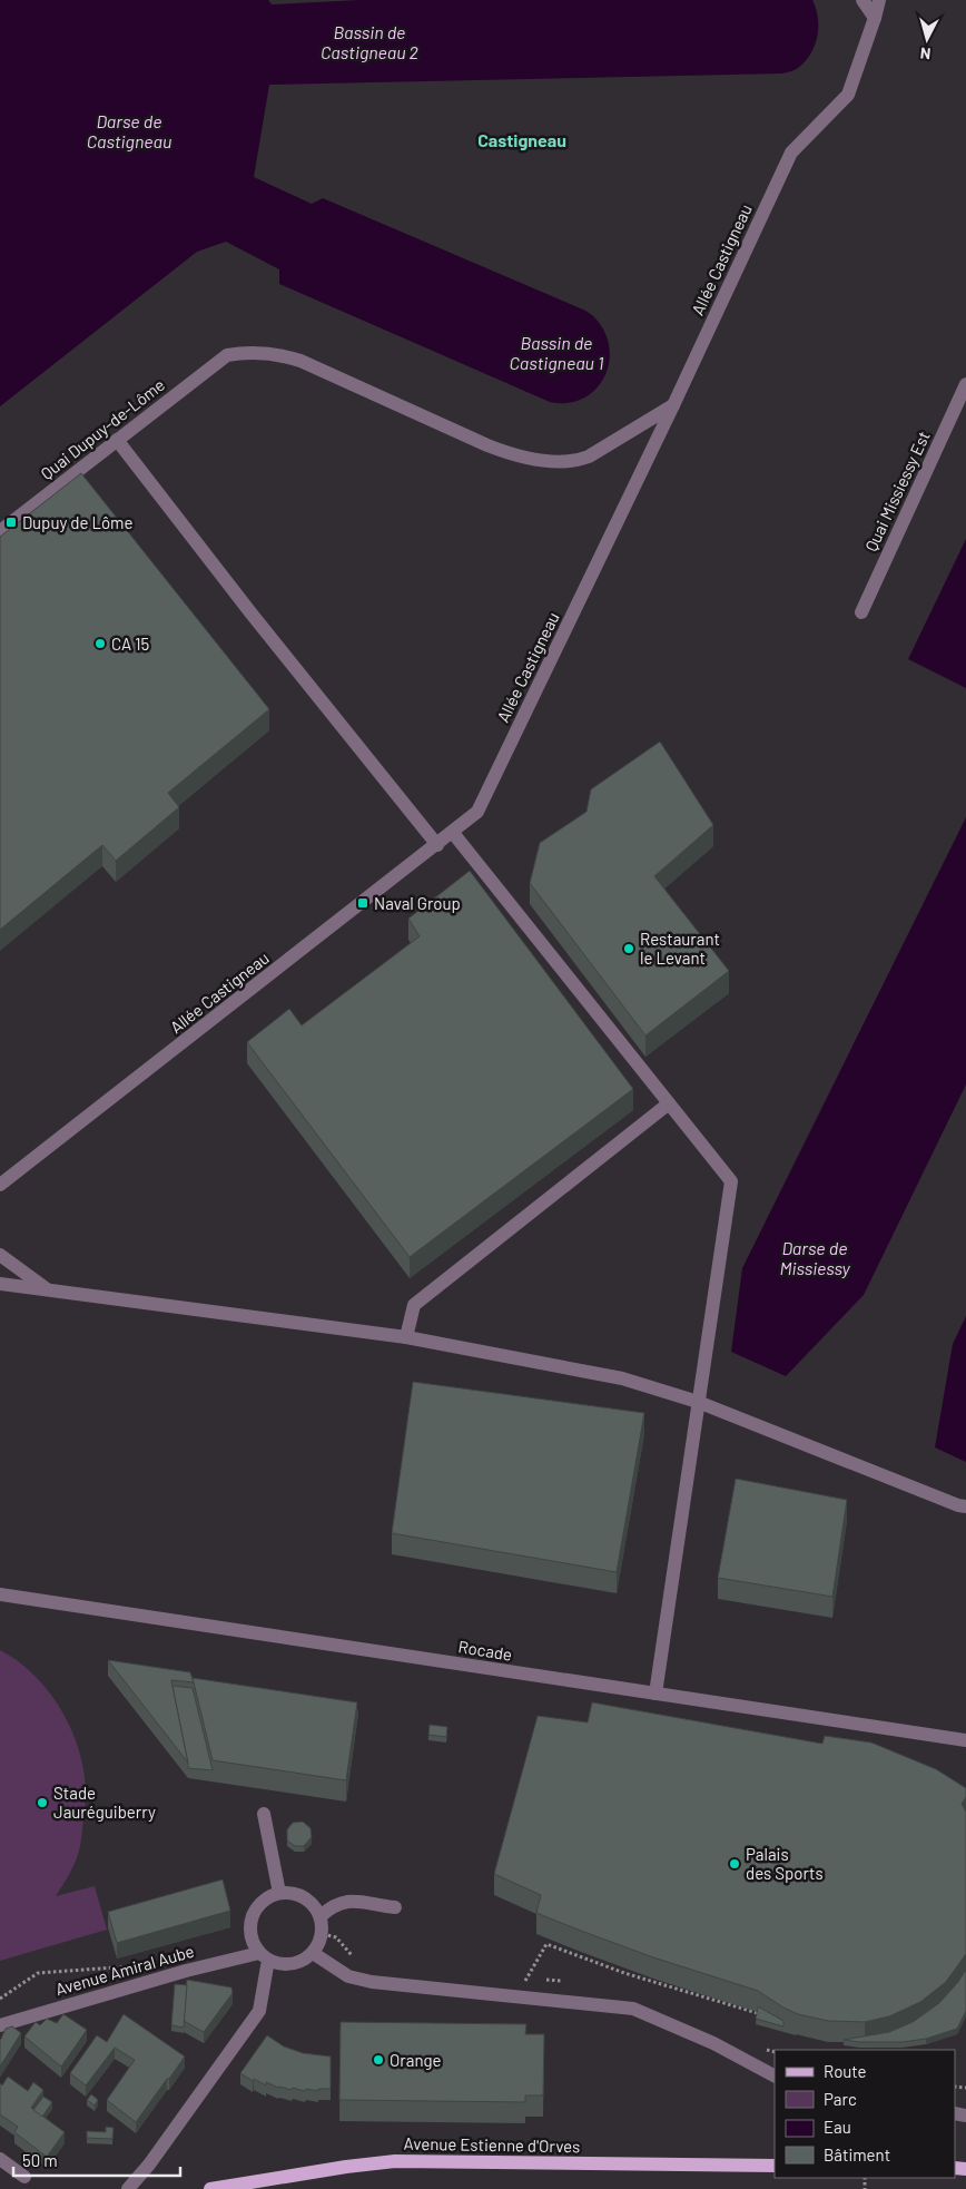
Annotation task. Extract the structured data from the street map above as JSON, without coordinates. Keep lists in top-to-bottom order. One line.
{"streets":{"main road":["Avenue Estienne d'Orves"],"street":["Allée Castigneau","Quai Dupuy-de-Lôme","Quai Missiessy Est","Rocade","Avenue Amiral Aube"]},"crossings":[["Allée Castigneau","Quai Dupuy-de-Lôme"]],"districts":["Castigneau"],"water":["Bassin de Castigneau 2","Darse de Castigneau","Bassin de Castigneau 1","Darse de Missiessy"],"places":{"transit":["Dupuy de Lôme","Naval Group"],"other":["CA 15","Restaurant le Levant","Stade Jauréguiberry","Palais des Sports","Orange"]},"legend":["Route","Parc","Eau","Bâtiment"],"scale_bar":"50 m","north":"bottom"}
